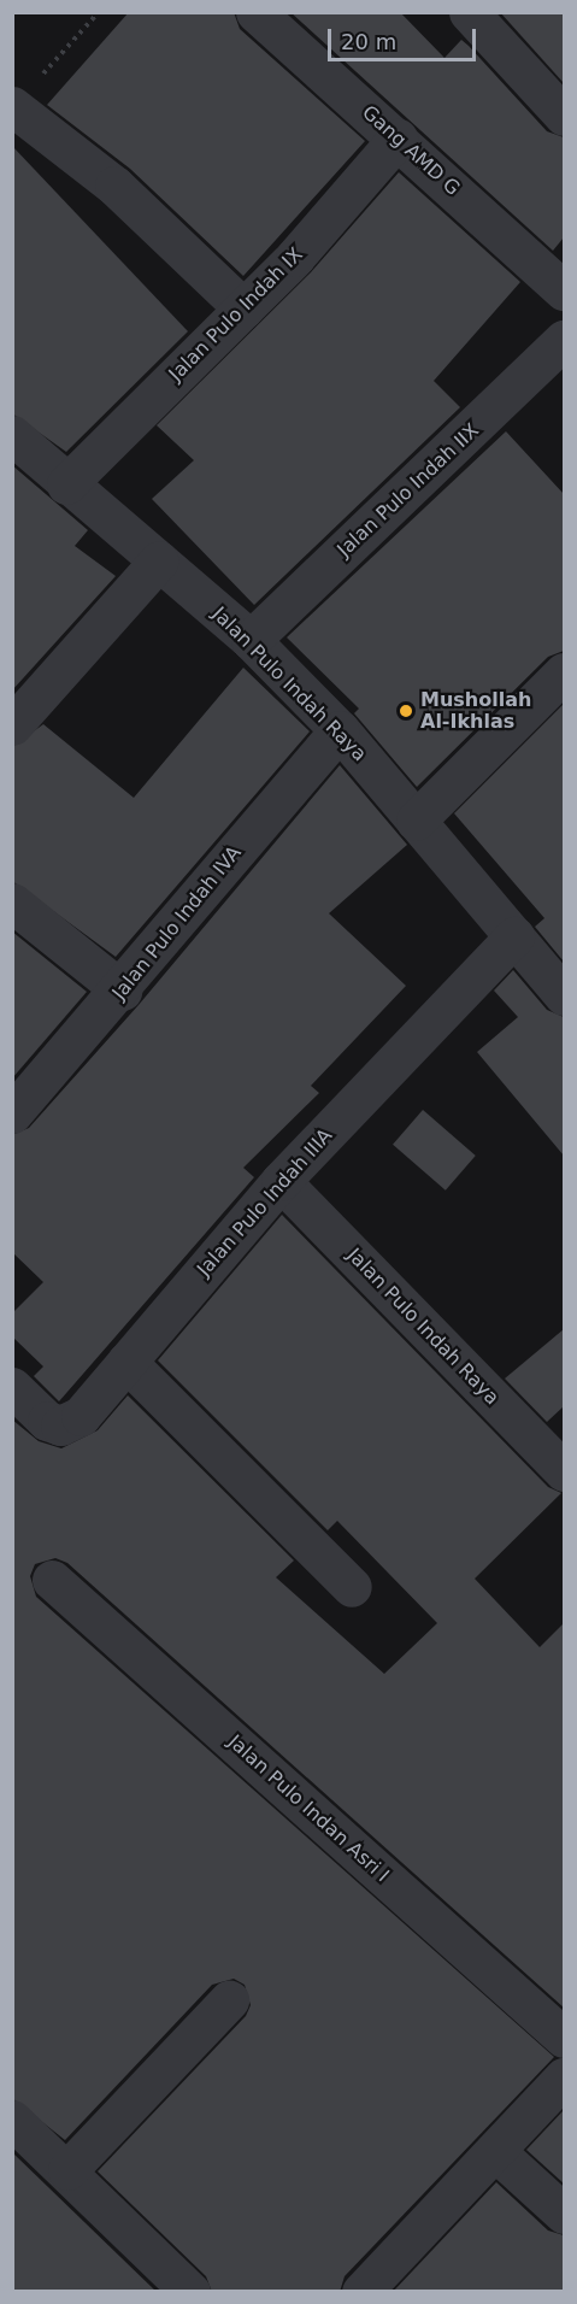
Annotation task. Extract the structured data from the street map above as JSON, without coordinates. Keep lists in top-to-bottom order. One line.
{"streets":{"street":["Gang AMD G","Jalan Pulo Indah IX","Jalan Pulo Indah IIX","Jalan Pulo Indah Raya","Jalan Pulo Indah IVA","Jalan Pulo Indah IIIA","Jalan Pulo Indan Asri I"]},"crossings":[["Gang AMD G","Jalan Pulo Indah IX"],["Jalan Pulo Indah IX","Jalan Pulo Indah Raya"],["Jalan Pulo Indah IIX","Jalan Pulo Indah Raya"],["Jalan Pulo Indah Raya","Jalan Pulo Indah IVA"],["Jalan Pulo Indah Raya","Jalan Pulo Indah IIIA"]],"places":["Mushollah Al-Ikhlas"],"scale_bar":"20 m"}
